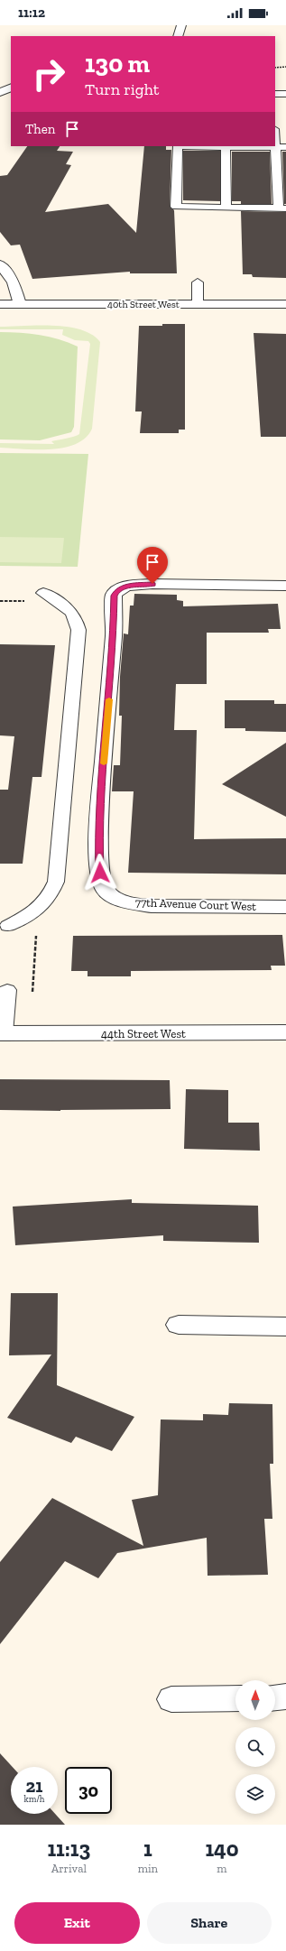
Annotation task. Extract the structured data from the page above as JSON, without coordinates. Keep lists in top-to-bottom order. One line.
{"streets":{"street":["40th Street West","77th Avenue Court West","44th Street West"]},"north":"top","page":{"status":"11:12","turn":["130 m","Turn right"],"then":"Then","speed":"21 km/h","limit":"30","eta":["11:13","Arrival","1","min","140","m"],"buttons":["Exit","Share"]}}
